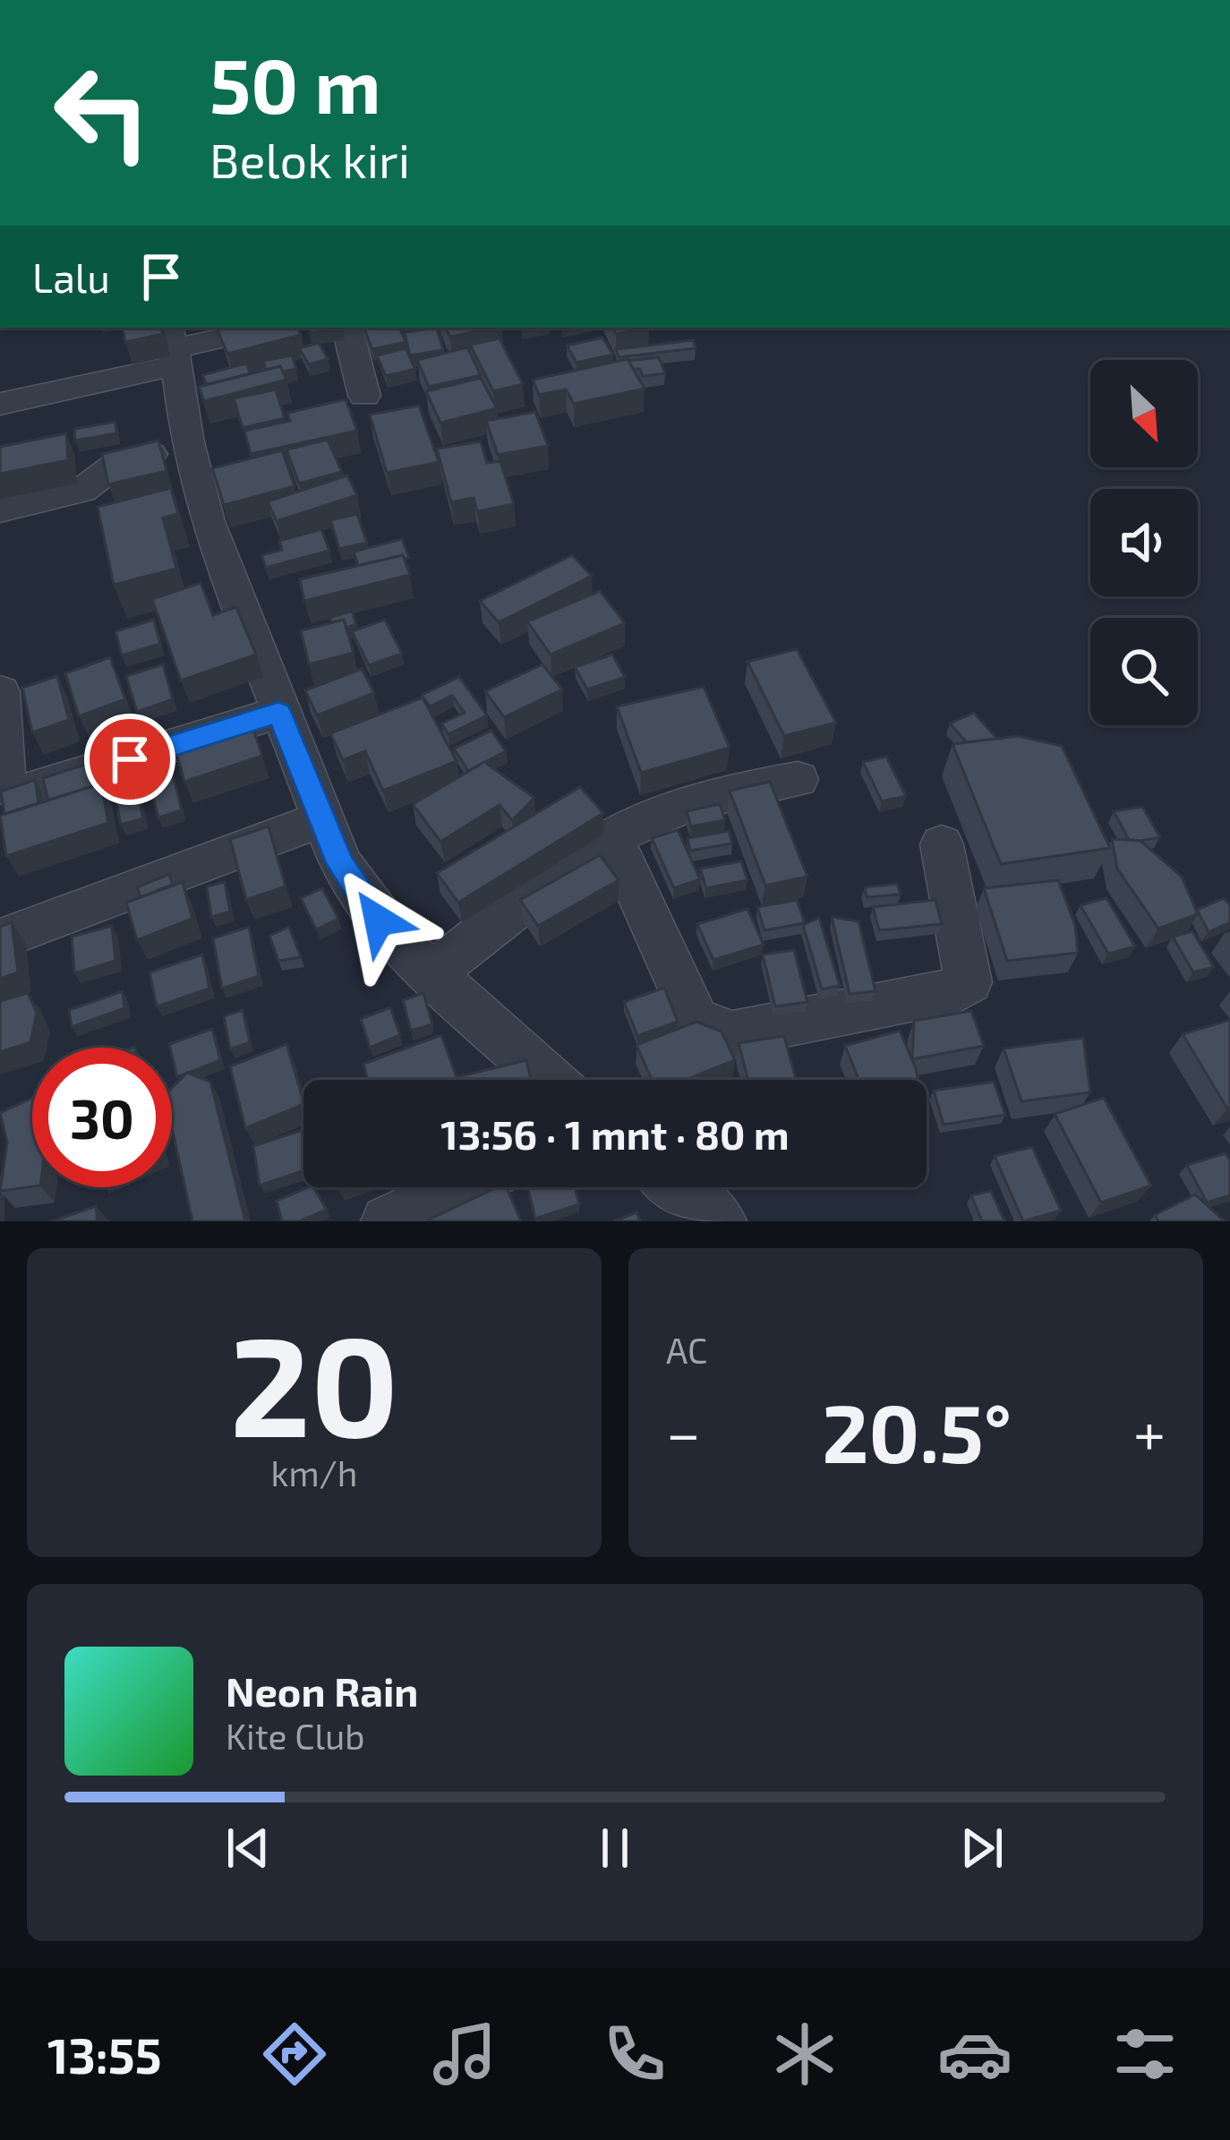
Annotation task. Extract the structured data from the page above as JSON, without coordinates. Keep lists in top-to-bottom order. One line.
{"north":"bottom right","page":{"turn":["50 m","Belok kiri"],"then":"Lalu","limit":"30","trip":"13:56 · 1 mnt · 80 m","tile":[["20","km/h"],"AC"],"heat":["−","20.5°","+"],"song":["Neon Rain","Kite Club"],"tabs":"13:55"}}
